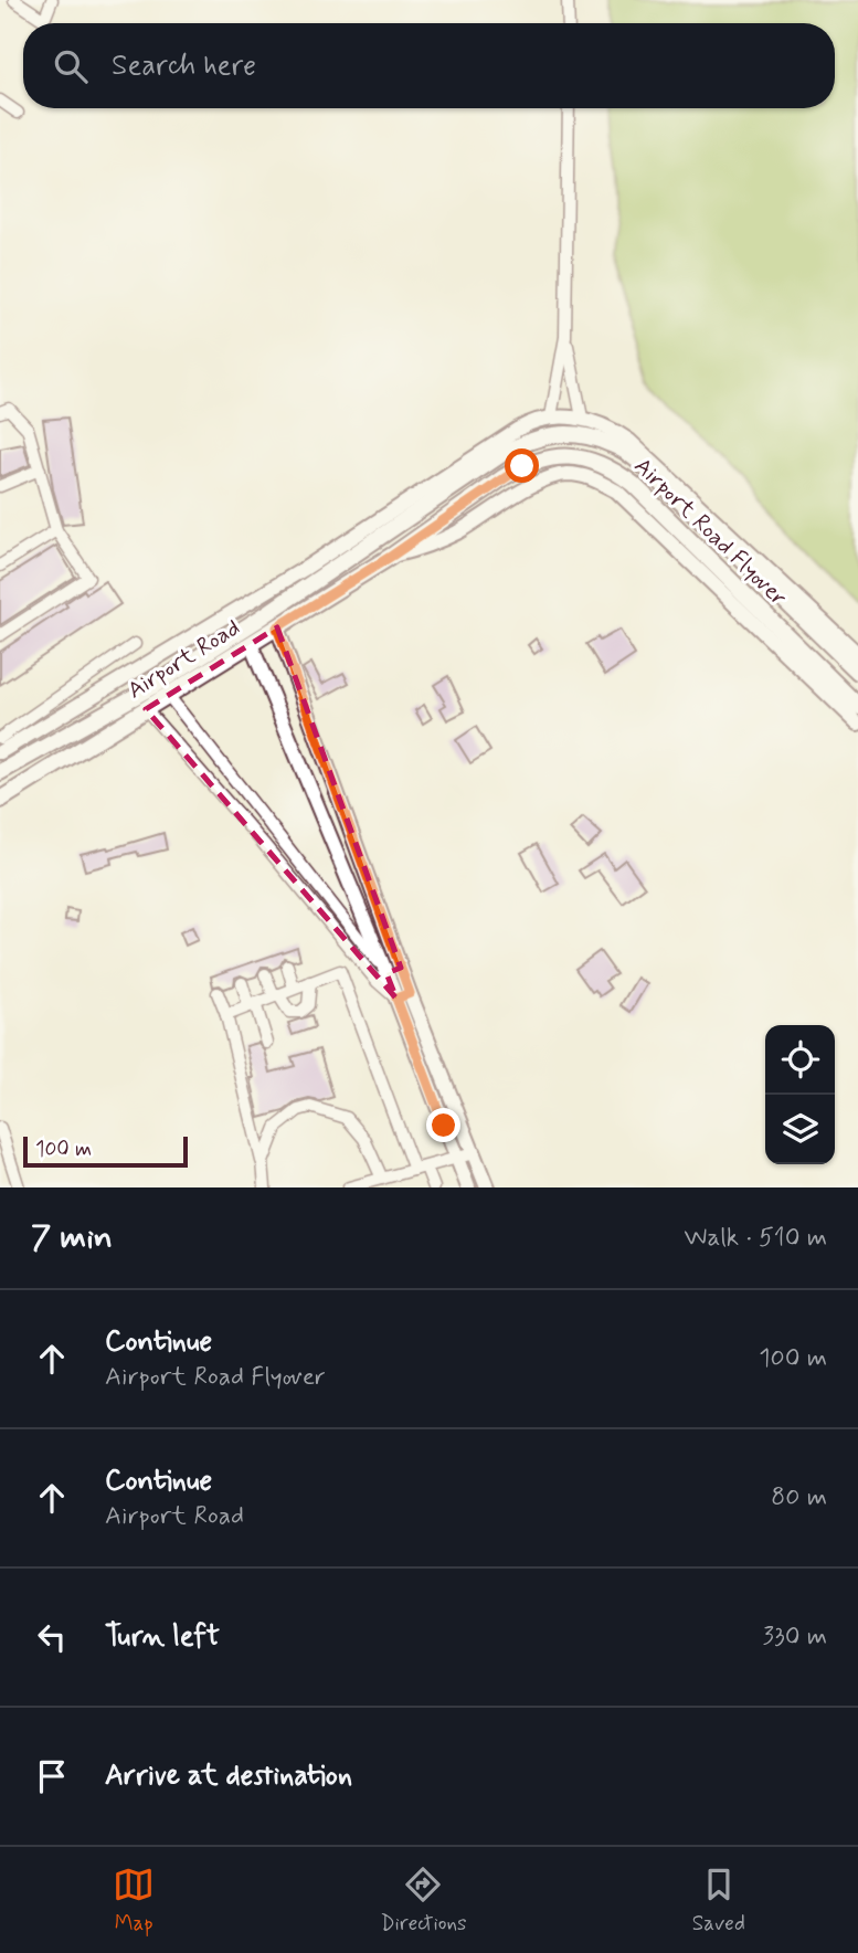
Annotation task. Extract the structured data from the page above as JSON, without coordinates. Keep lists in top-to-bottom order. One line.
{"streets":{"main road":["Airport Road Flyover","Airport Road"]},"crossings":[["Airport Road Flyover","Airport Road"]],"scale_bar":"100 m","page":{"search":"Search here","scale":"100 m","heading":["7 min","Walk · 510 m"],"list":[["Continue","Airport Road Flyover","100 m"],["Continue","Airport Road","80 m"],["Turn left","330 m"],"Arrive at destination"],"nav":["Map","Directions","Saved"]}}
